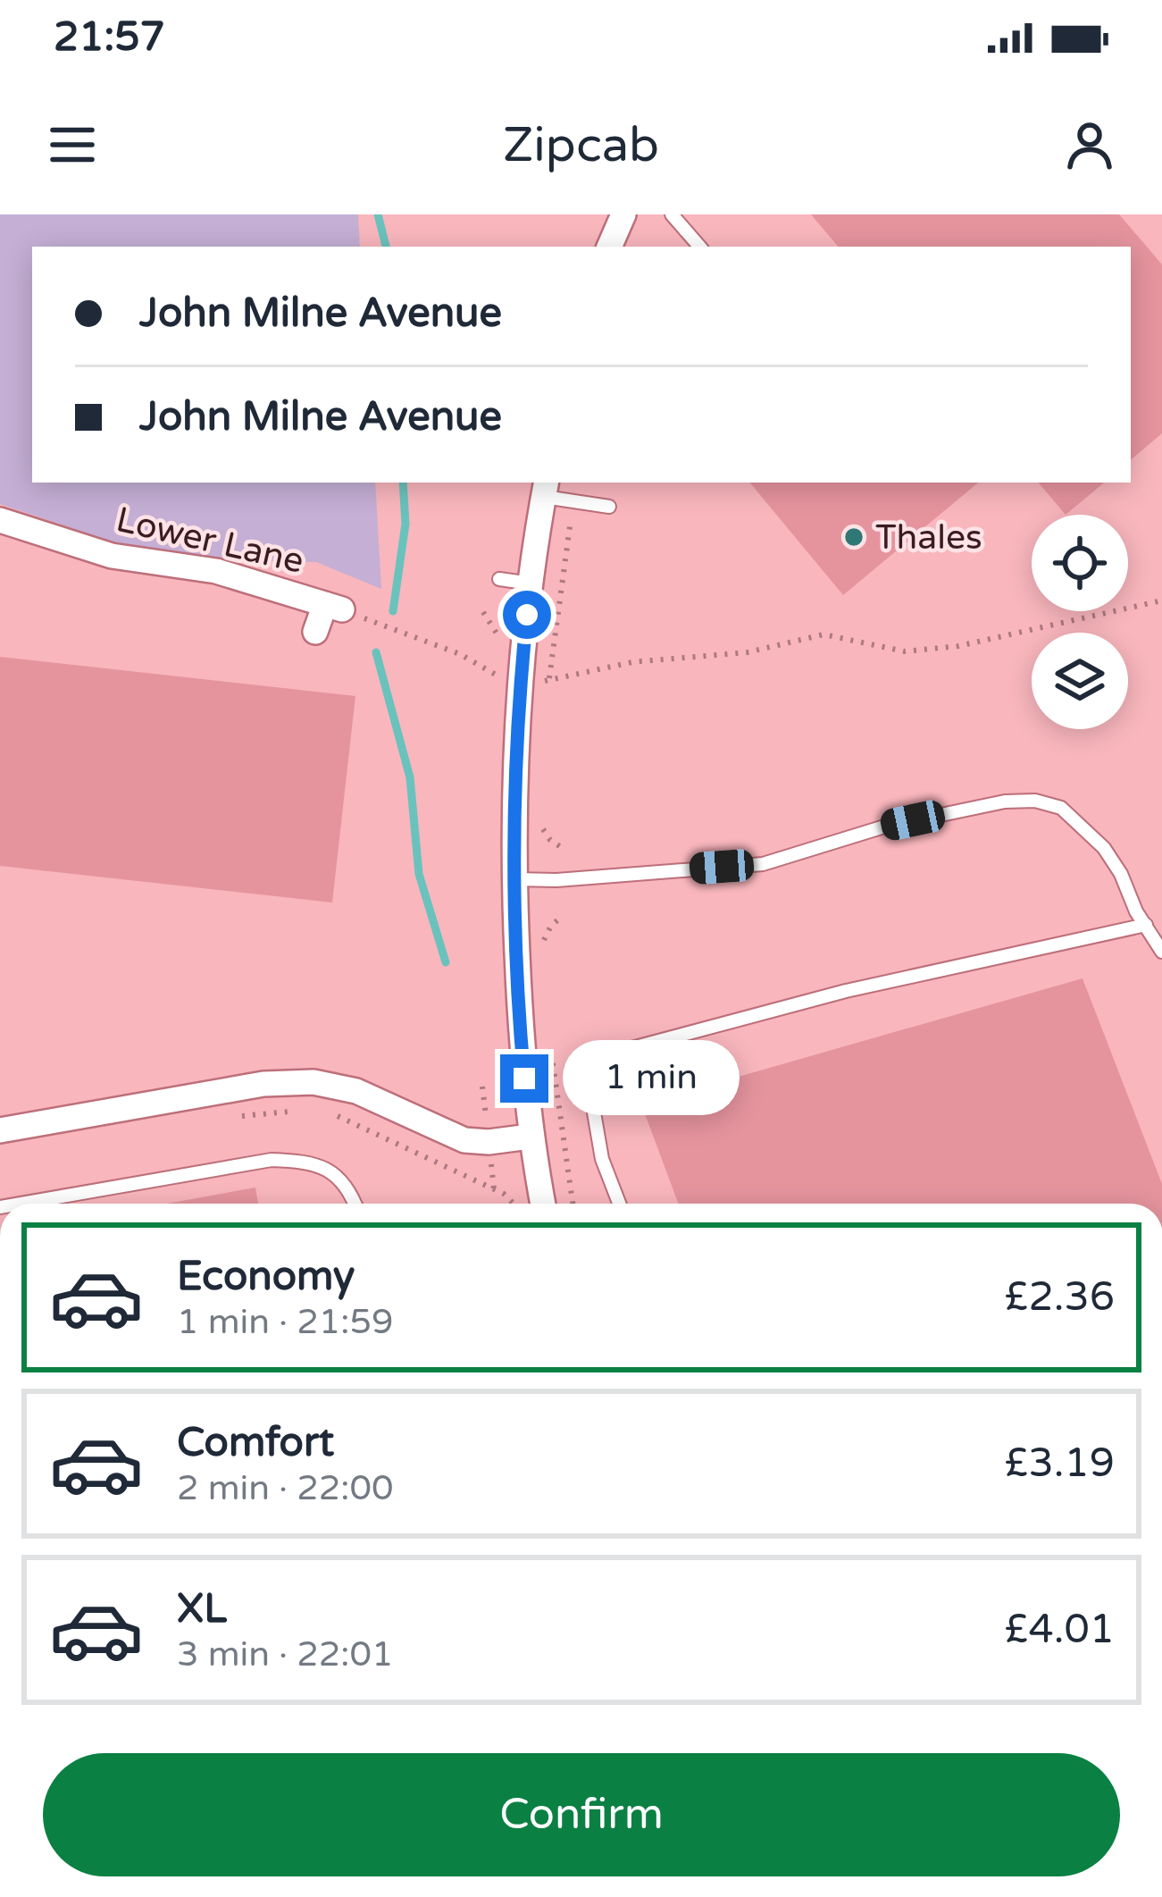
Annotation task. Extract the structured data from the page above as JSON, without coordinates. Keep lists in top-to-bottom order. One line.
{"streets":{"street":["Lower Lane"]},"places":["Thales"],"page":{"status":"21:57","header":"Zipcab","banner":["John Milne Avenue","John Milne Avenue"],"bubble":"1 min","list":[{"name":"Economy","note":"1 min · 21:59","value":"£2.36"},{"name":"Comfort","note":"2 min · 22:00","value":"£3.19"},{"name":"XL","note":"3 min · 22:01","value":"£4.01"}],"buttons":"Confirm"}}
